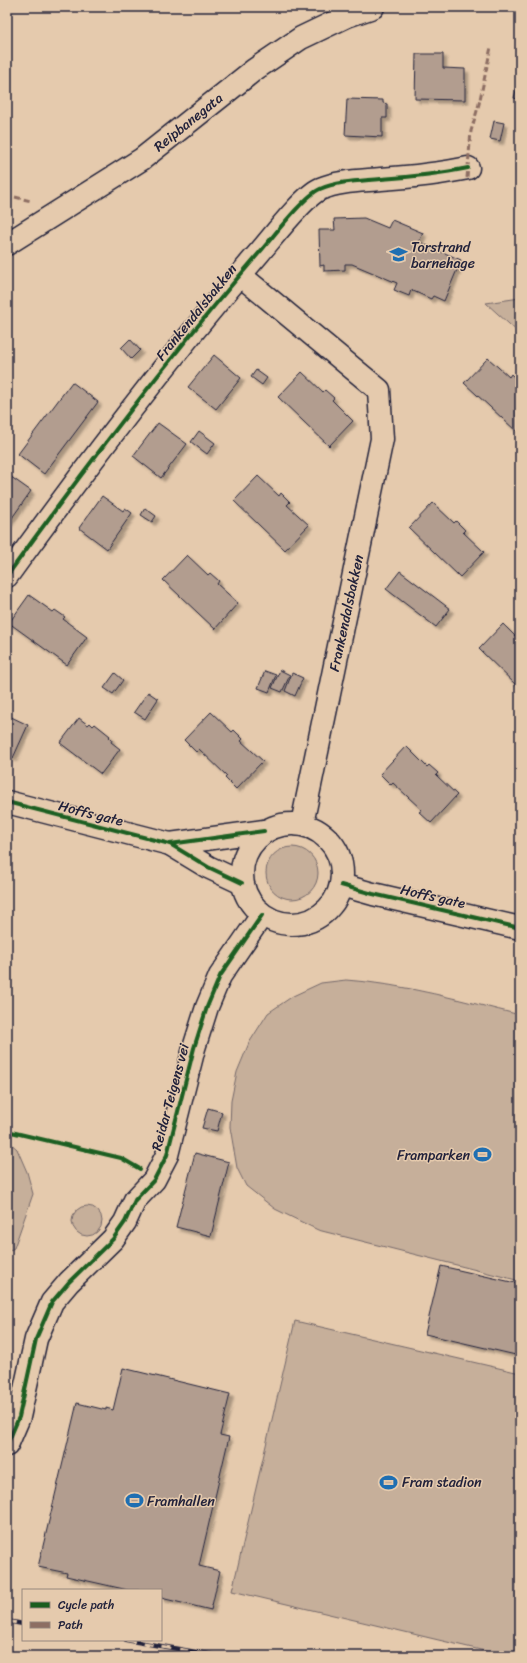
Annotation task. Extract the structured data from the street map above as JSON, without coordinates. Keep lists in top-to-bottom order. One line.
{"streets":{"street":["Reipbanegata","Frankendalsbakken","Hoffs gate","Reidar Teigens vei"]},"crossings":[["Frankendalsbakken","Hoffs gate"],["Frankendalsbakken","Reidar Teigens vei"],["Hoffs gate","Reidar Teigens vei"]],"places":{"school or university":["Torstrand barnehage"],"sports":["Framparken","Fram stadion","Framhallen"]},"legend":["Cycle path","Path"]}
